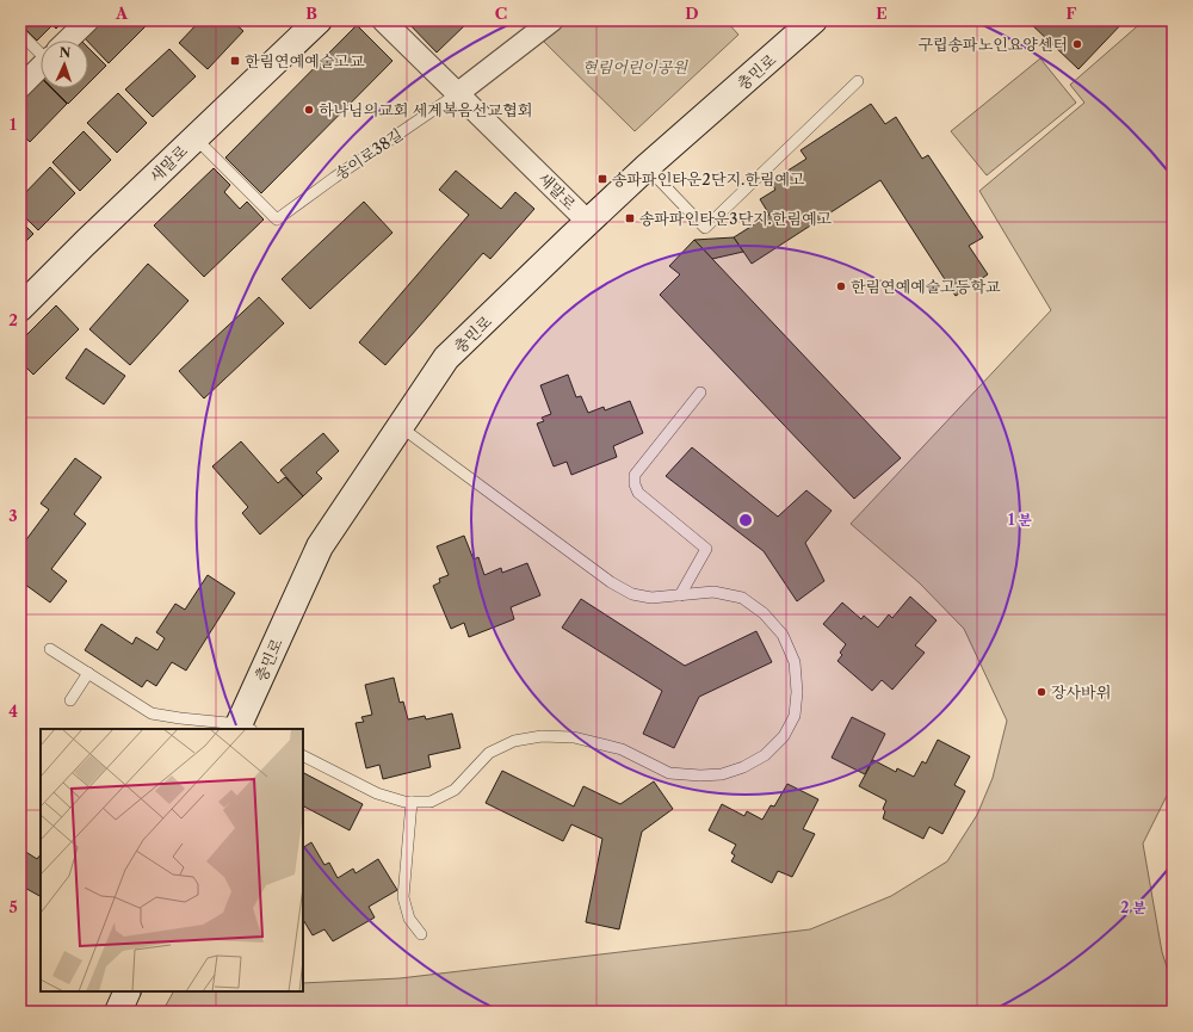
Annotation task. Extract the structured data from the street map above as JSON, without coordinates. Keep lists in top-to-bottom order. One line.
{"streets":{"street":["충민로","송이로38길","새말로"]},"crossings":[["충민로","새말로"],["송이로38길","새말로"]],"parks":["현림어린이공원"],"places":{"other":["구립송파노인요양센터","하나님의교회 세계복음선교협회","한림연예예술고등학교","장사바위"],"transit":["한림연예예술고교","송파파인타운2단지.한림예고","송파파인타운3단지.한림예고"]},"north":"top","grid":{"columns":["A","B","C","D","E","F"],"rows":["1","2","3","4","5"]},"rings":["1 분","2 분"]}
